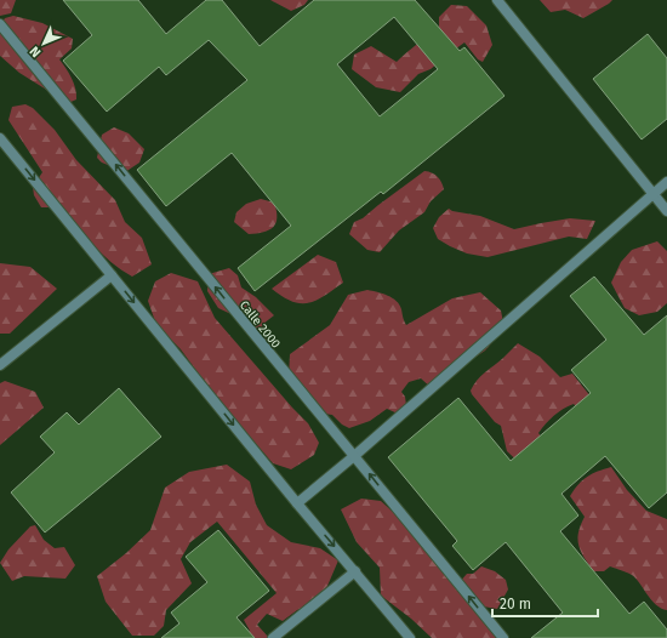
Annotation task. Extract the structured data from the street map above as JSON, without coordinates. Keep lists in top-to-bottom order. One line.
{"streets":{"street":["Calle 2000"]},"scale_bar":"20 m","north":"bottom left"}
